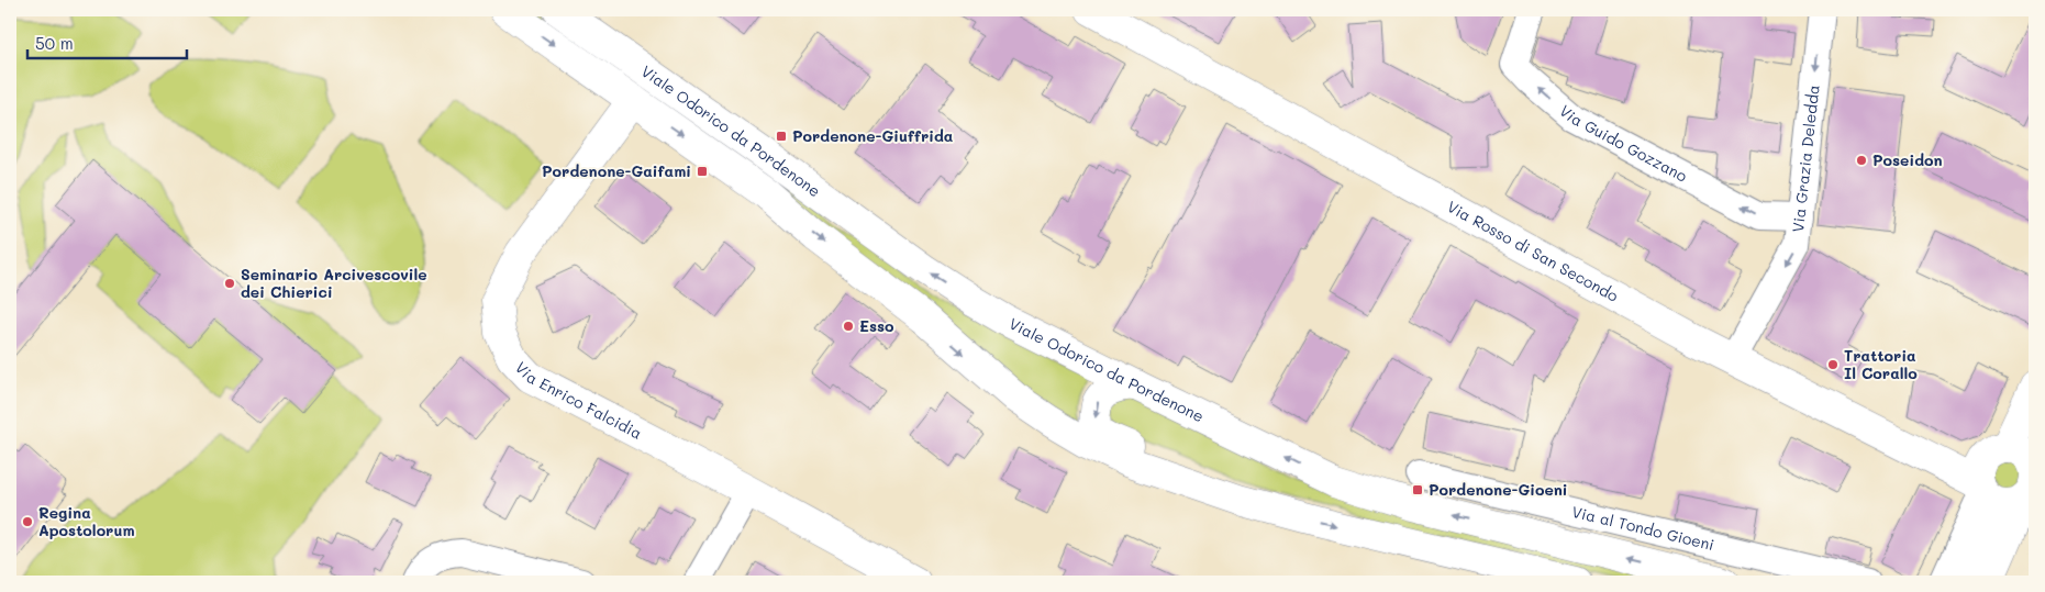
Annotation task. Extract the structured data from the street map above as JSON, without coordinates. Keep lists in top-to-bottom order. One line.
{"streets":{"main road":["Viale Odorico da Pordenone","Via Rosso di San Secondo","Via Enrico Falcidia"],"street":["Via Guido Gozzano","Via Grazia Deledda","Via al Tondo Gioeni"]},"crossings":[["Viale Odorico da Pordenone","Via Enrico Falcidia"],["Via Guido Gozzano","Via Grazia Deledda"],["Via Grazia Deledda","Via Rosso di San Secondo"]],"one_way":["Via Guido Gozzano","Via Grazia Deledda"],"places":{"transit":["Pordenone-Giuffrida","Pordenone-Gaifami","Pordenone-Gioeni"],"other":["Poseidon","Seminario Arcivescovile dei Chierici","Esso","Trattoria Il Corallo","Regina Apostolorum"]},"scale_bar":"50 m"}
